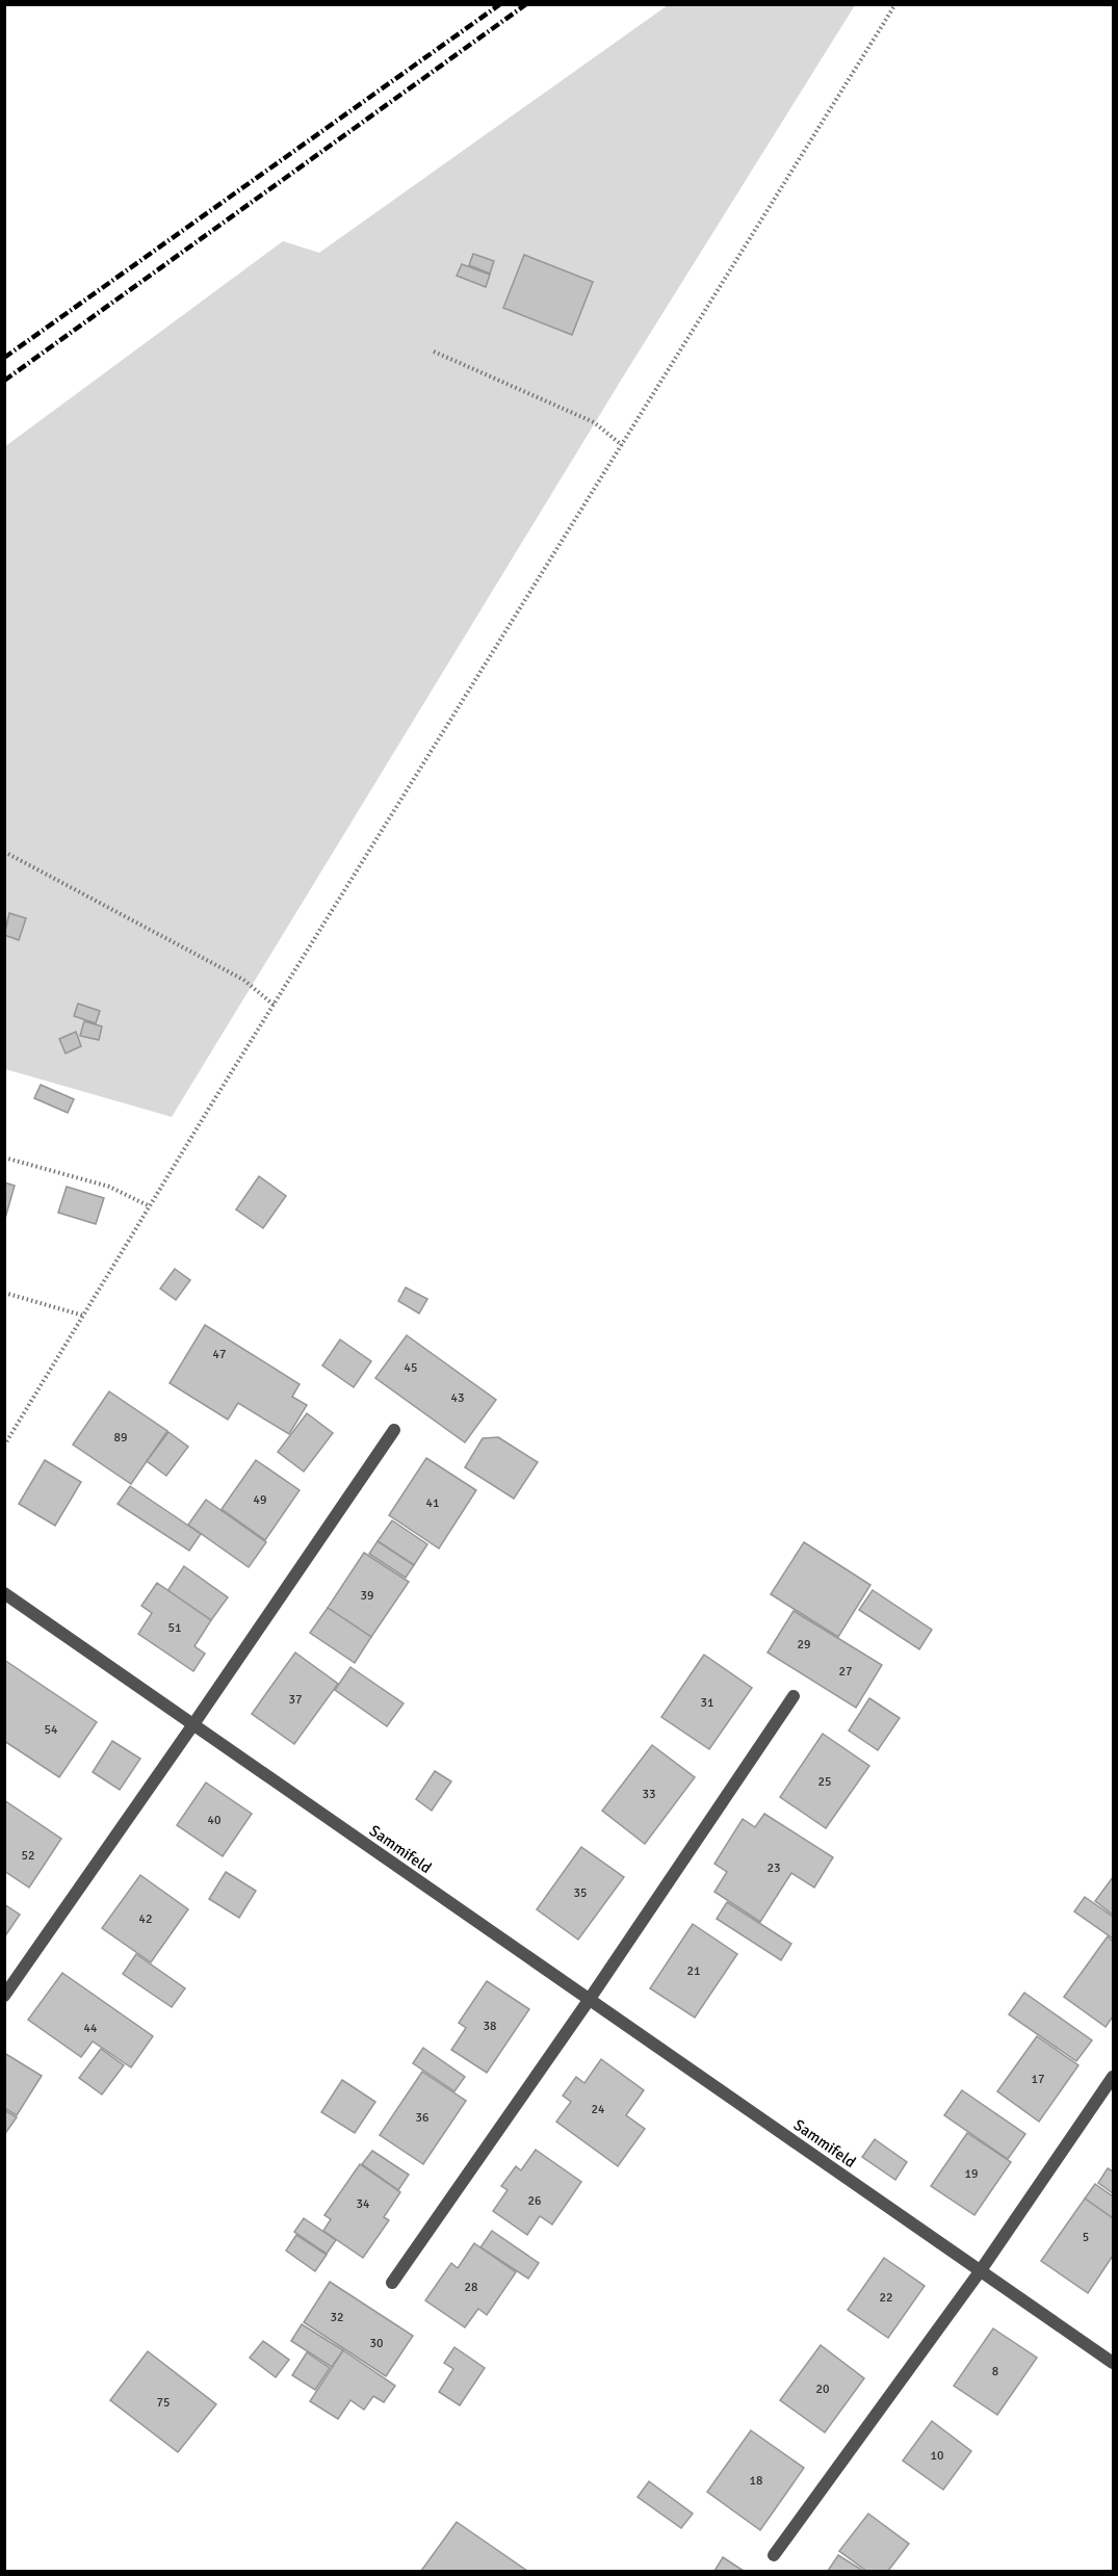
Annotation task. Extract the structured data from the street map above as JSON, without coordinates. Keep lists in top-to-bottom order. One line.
{"streets":{"street":["Sammifeld"]},"house_numbers":["47","45","43","89","49","41","39","51","29","27","37","31","54","25","33","40","52","23","35","42","21","38","44","17","24","36","19","26","34","5","28","22","32","30","8","20","75","10","18"]}
